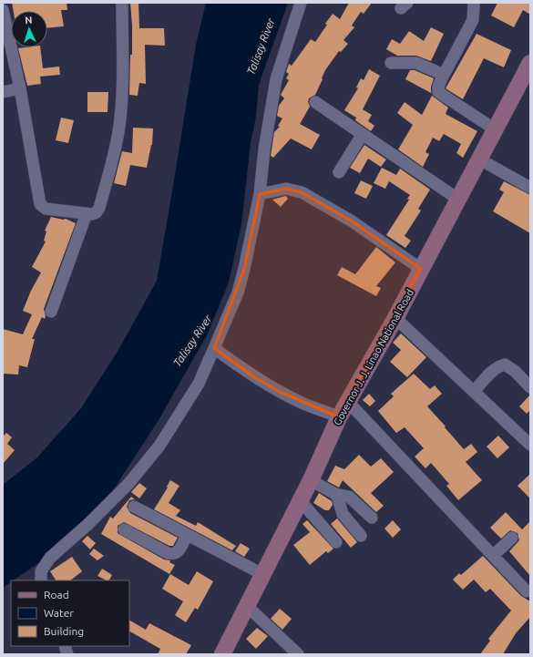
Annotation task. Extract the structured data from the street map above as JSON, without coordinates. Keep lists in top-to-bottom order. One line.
{"streets":{"main road":["Governor J. J. Linao National Road"]},"water":["Talisay River"],"legend":["Road","Water","Building"],"north":"top"}
